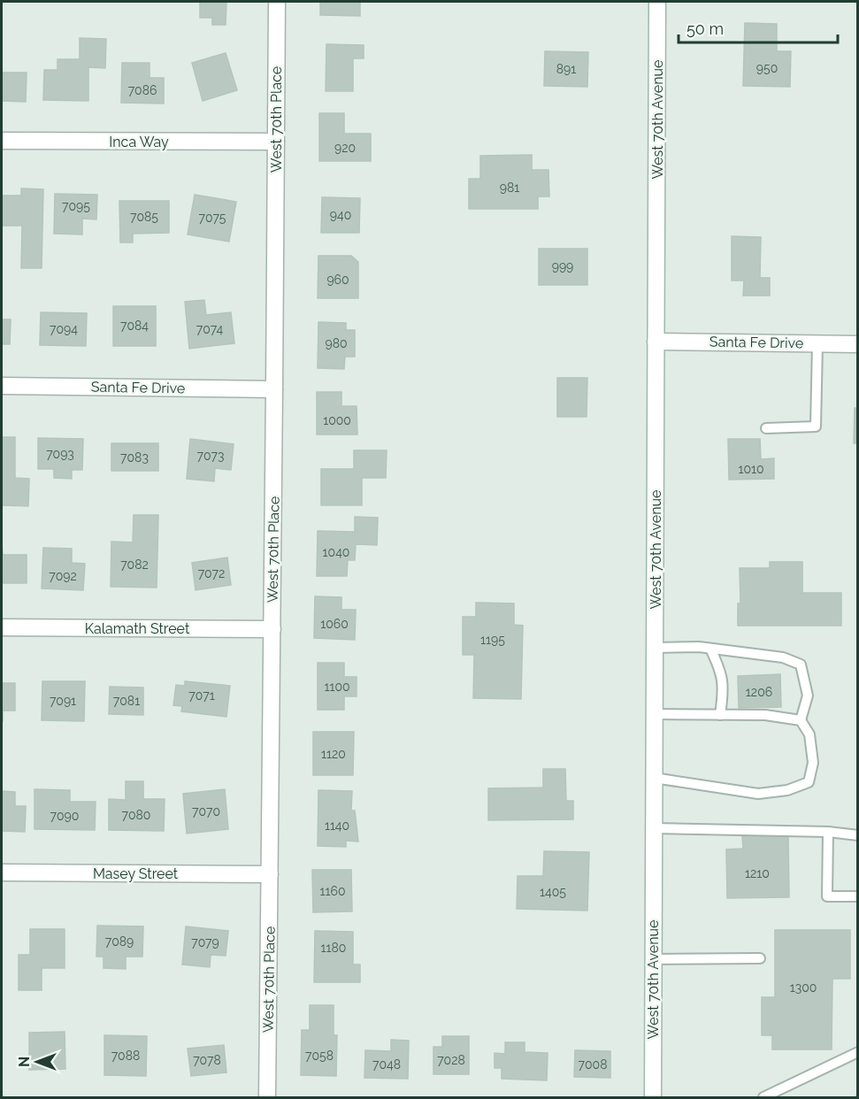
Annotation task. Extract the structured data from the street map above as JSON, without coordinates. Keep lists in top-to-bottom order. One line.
{"streets":{"street":["West 70th Place","West 70th Avenue","Inca Way","Santa Fe Drive","Kalamath Street","Masey Street"]},"crossings":[["West 70th Place","Inca Way"],["West 70th Place","Santa Fe Drive"],["West 70th Place","Kalamath Street"],["West 70th Place","Masey Street"],["West 70th Avenue","Santa Fe Drive"]],"house_numbers":["950","891","7086","920","981","7095","940","7085","7075","999","960","7084","7094","7074","980","1000","7093","7073","7083","1010","1040","7082","7072","7092","1060","1195","1100","1206","7071","7091","7081","1120","7070","7080","7090","1140","1210","1160","1405","7089","7079","1180","1300","7088","7058","7078","7028","7048","7008"],"scale_bar":"50 m","north":"left"}
